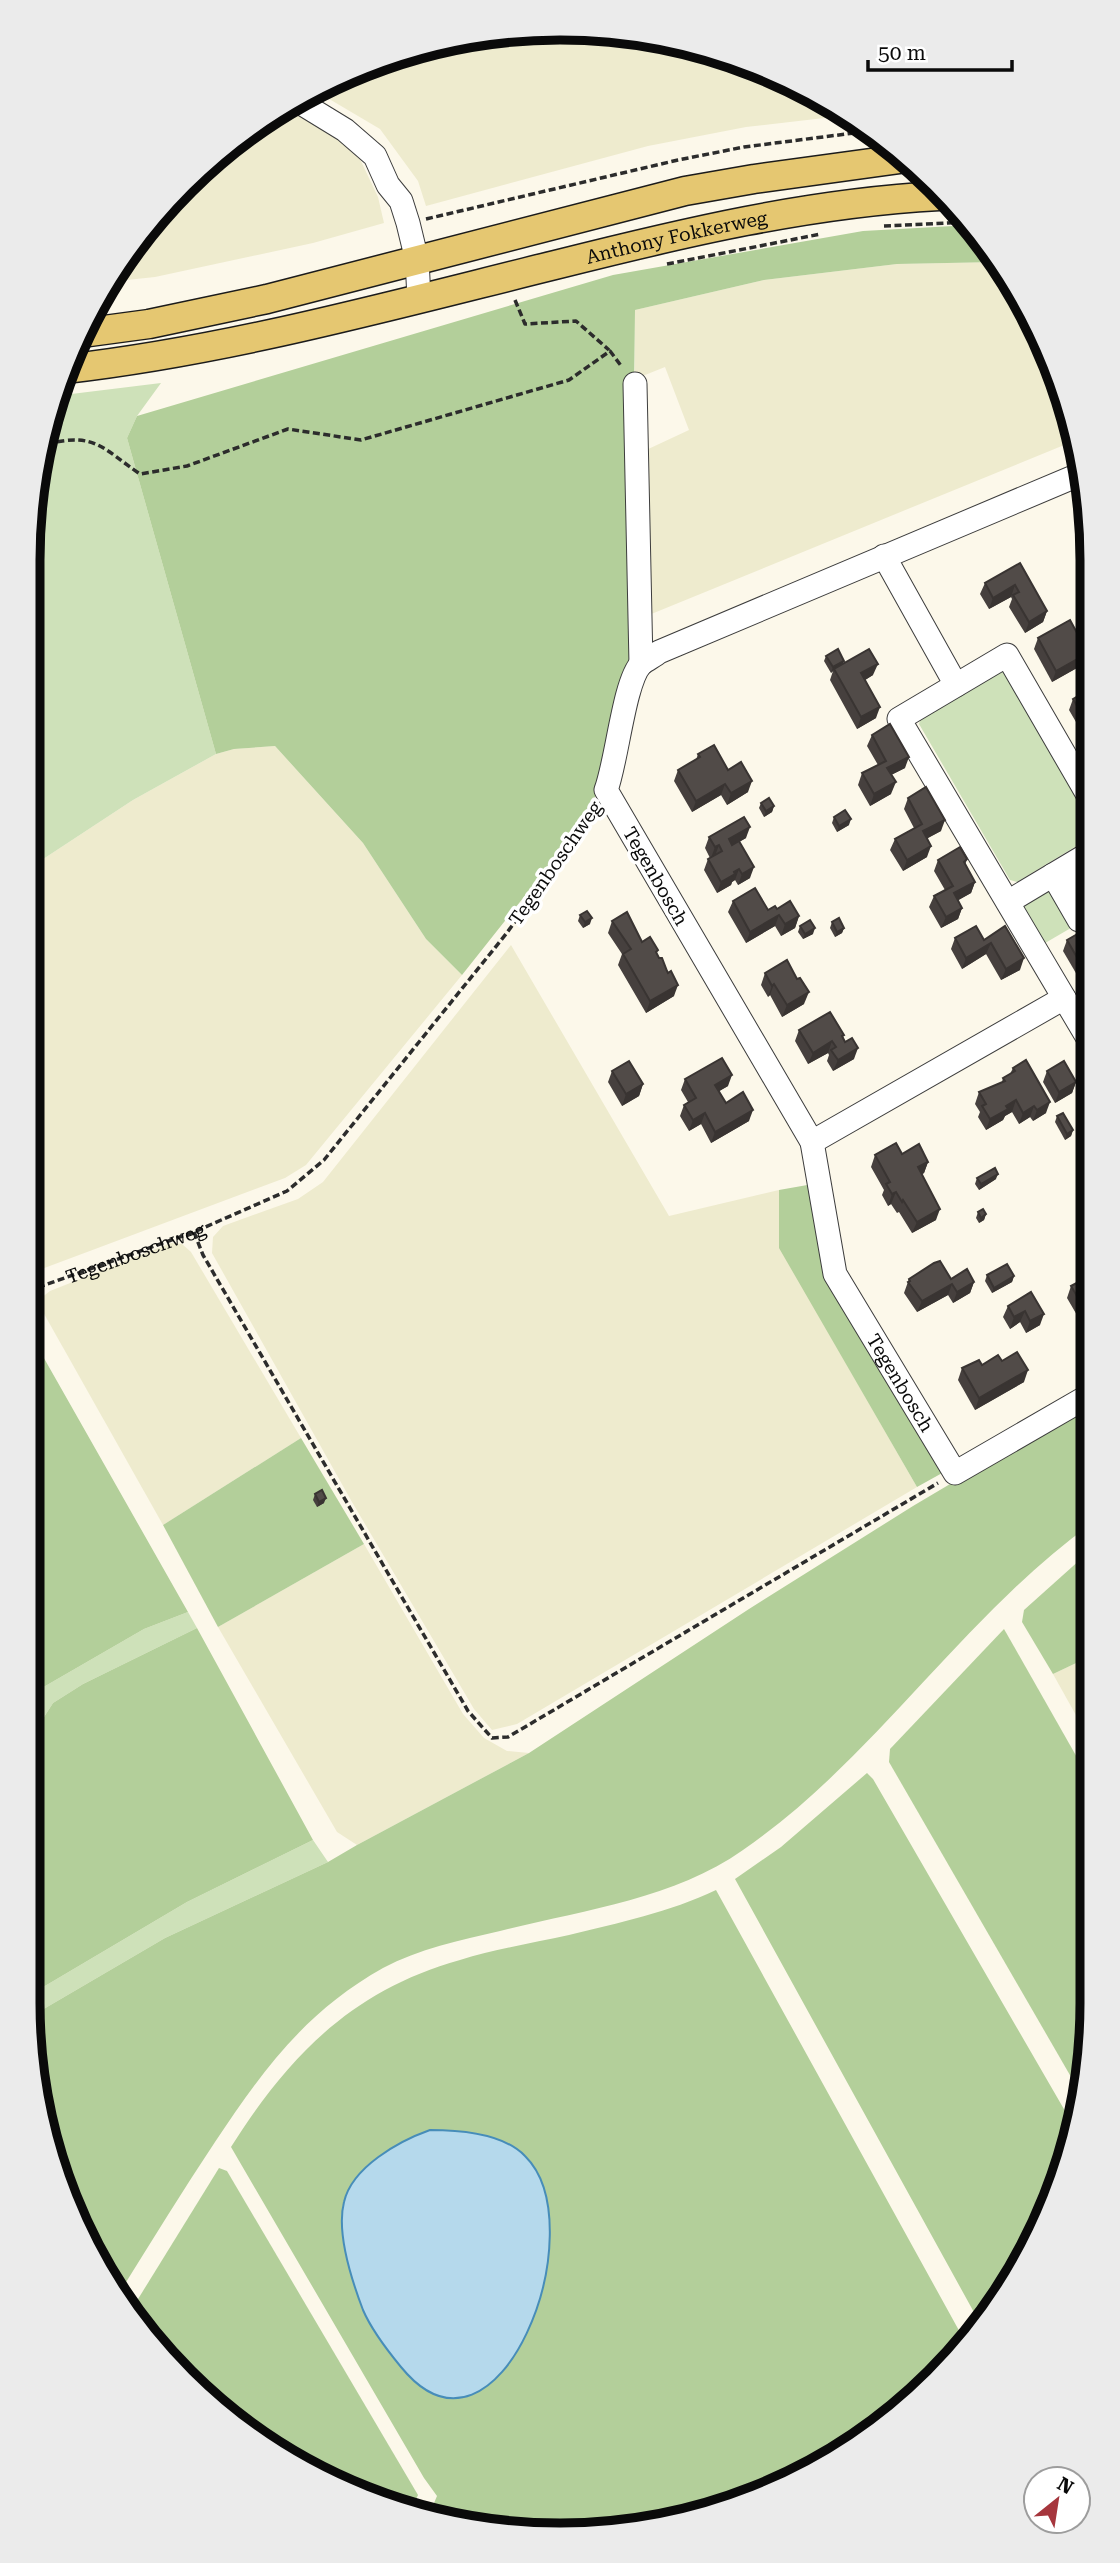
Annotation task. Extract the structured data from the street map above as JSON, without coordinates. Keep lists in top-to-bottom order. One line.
{"streets":{"main road":["Anthony Fokkerweg"],"street":["Tegenboschweg","Tegenbosch"]},"crossings":[["Tegenboschweg","Tegenbosch"]],"scale_bar":"50 m","north":"top right"}
